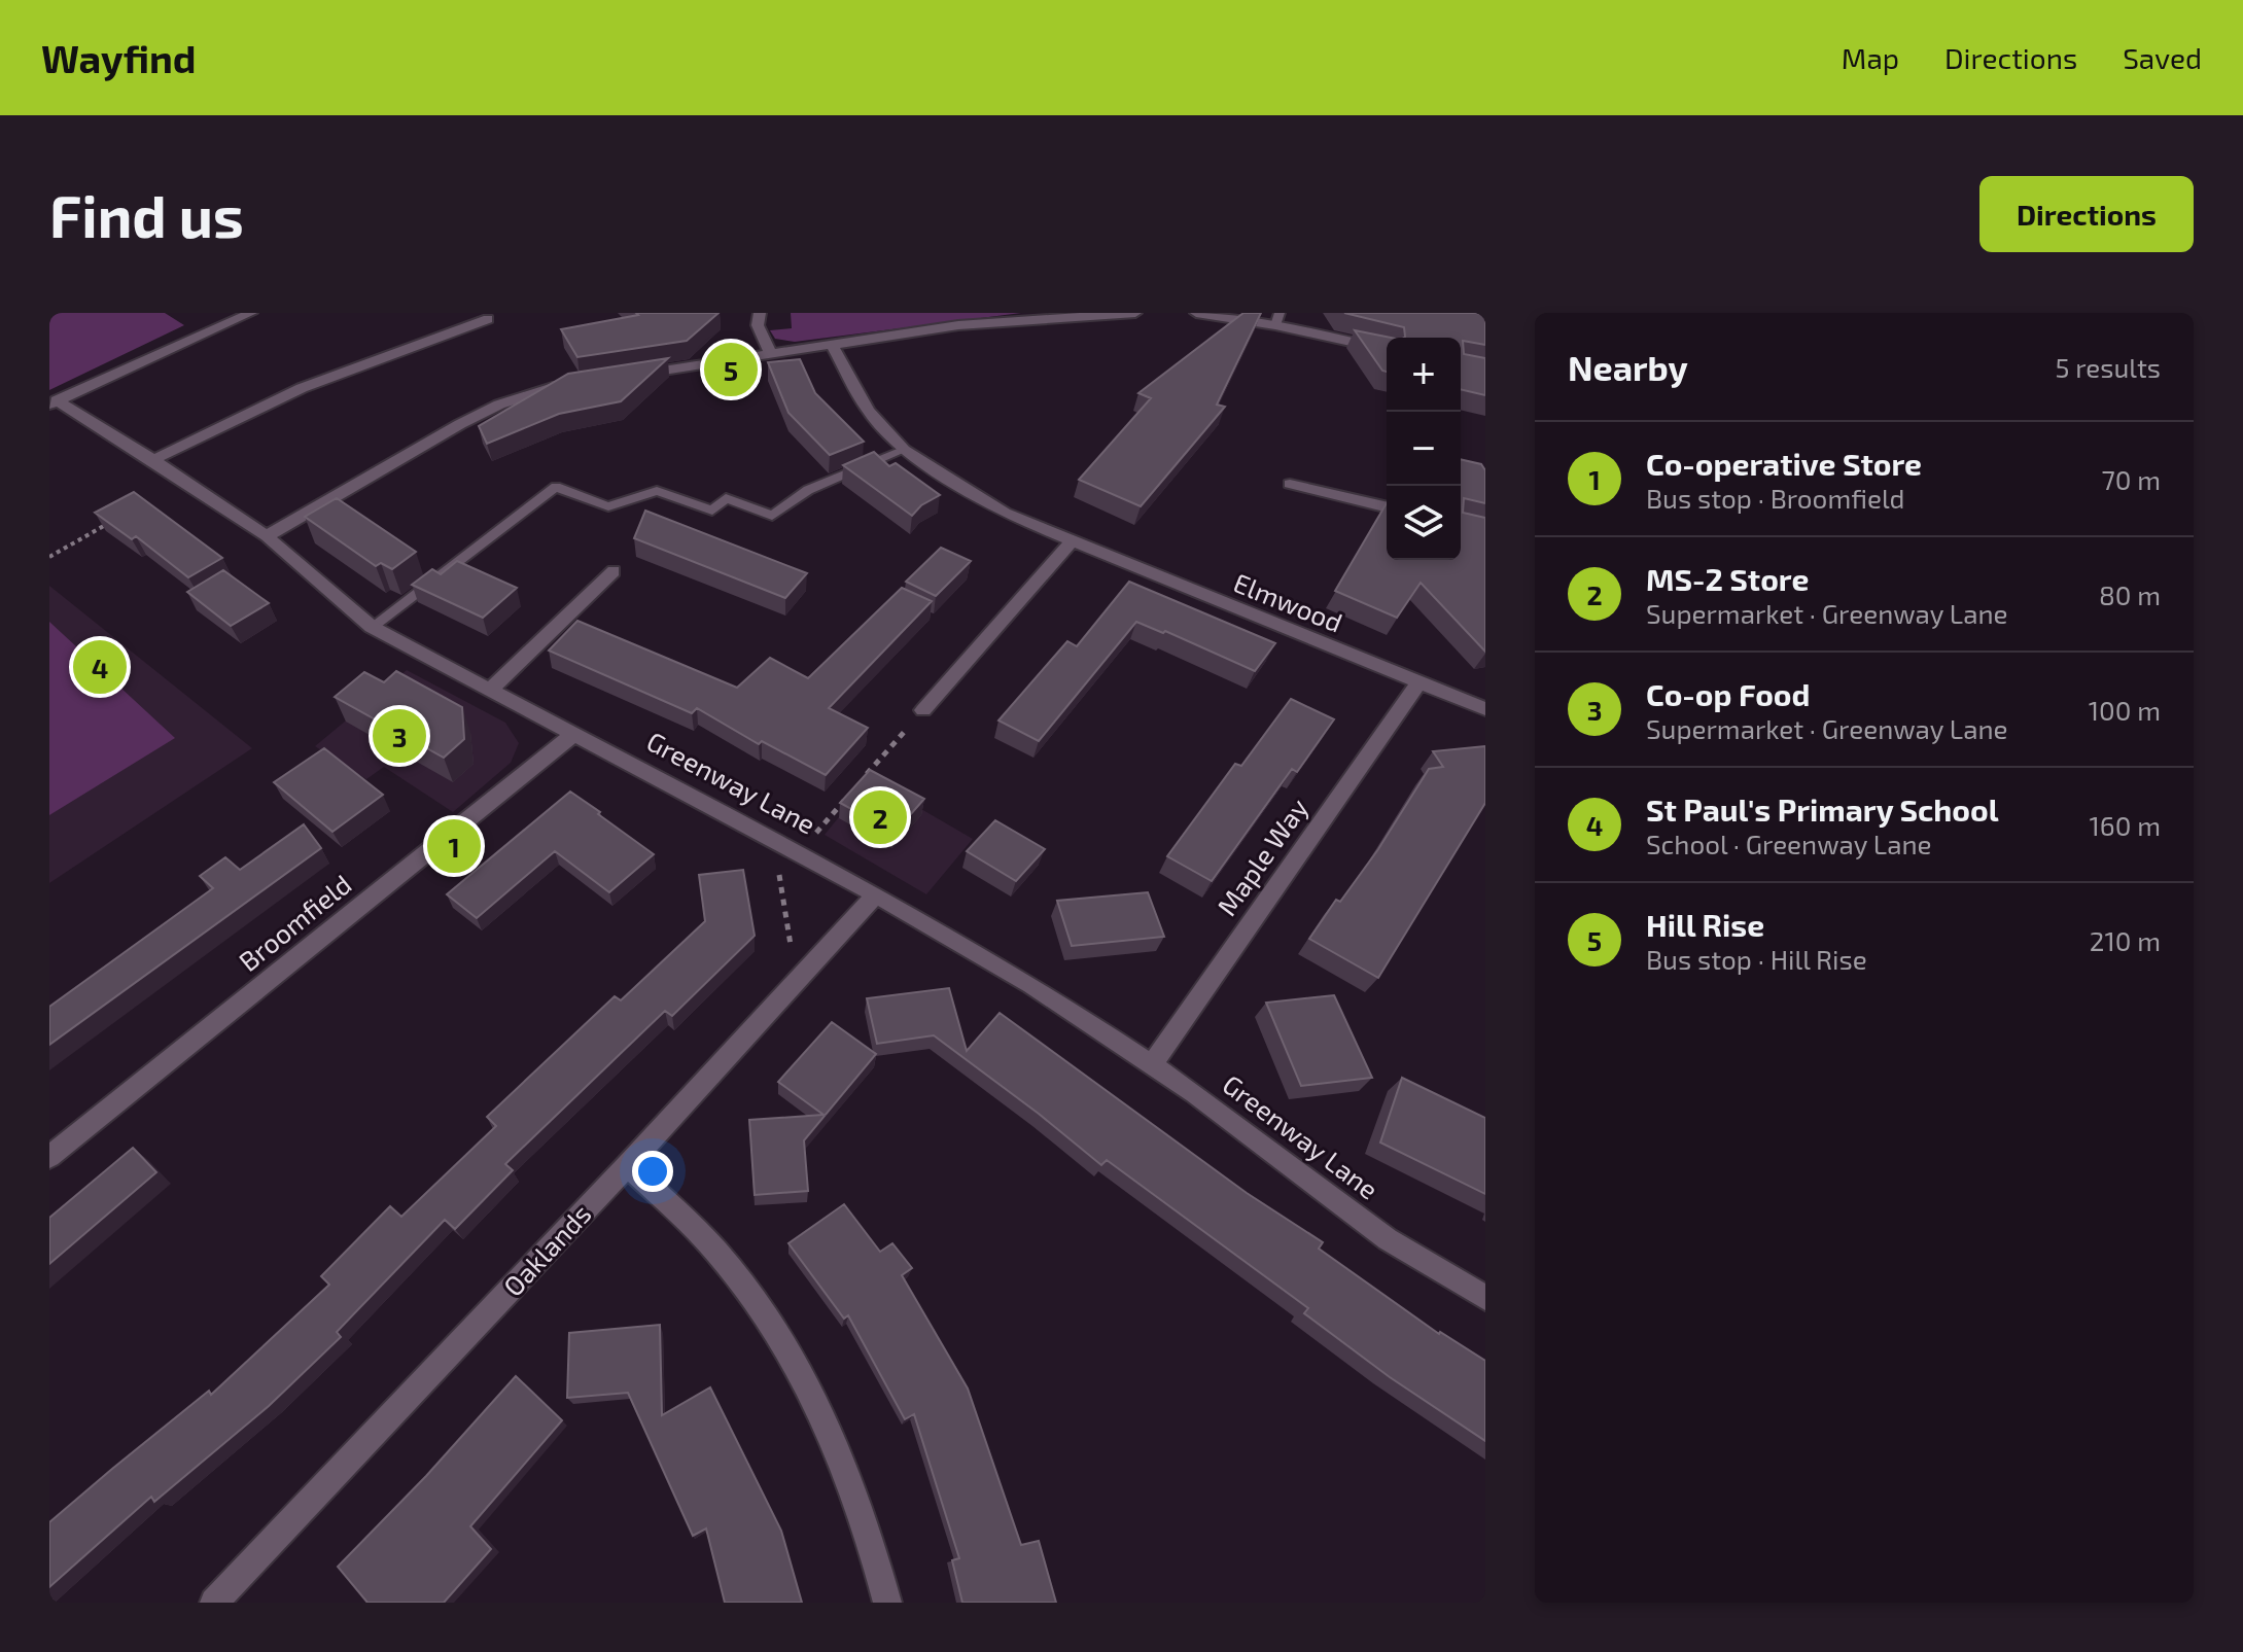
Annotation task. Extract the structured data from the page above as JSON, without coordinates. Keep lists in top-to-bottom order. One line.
{"streets":{"street":["Elmwood","Greenway Lane","Maple Way","Broomfield","Oaklands"]},"crossings":[["Elmwood","Maple Way"],["Greenway Lane","Maple Way"],["Greenway Lane","Broomfield"],["Greenway Lane","Oaklands"]],"page":{"header":"Wayfind","nav":["Map","Directions","Saved"],"buttons":"Directions","title":"Find us","heading":["Nearby","5 results"],"map_buttons":["+","−"],"pins":["5","4","3","2","1"],"list":[{"mark":"1","name":"Co-operative Store","note":"Bus stop · Broomfield","value":"70 m"},{"mark":"2","name":"MS-2 Store","note":"Supermarket · Greenway Lane","value":"80 m"},{"mark":"3","name":"Co-op Food","note":"Supermarket · Greenway Lane","value":"100 m"},{"mark":"4","name":"St Paul's Primary School","note":"School · Greenway Lane","value":"160 m"},{"mark":"5","name":"Hill Rise","note":"Bus stop · Hill Rise","value":"210 m"}]}}
